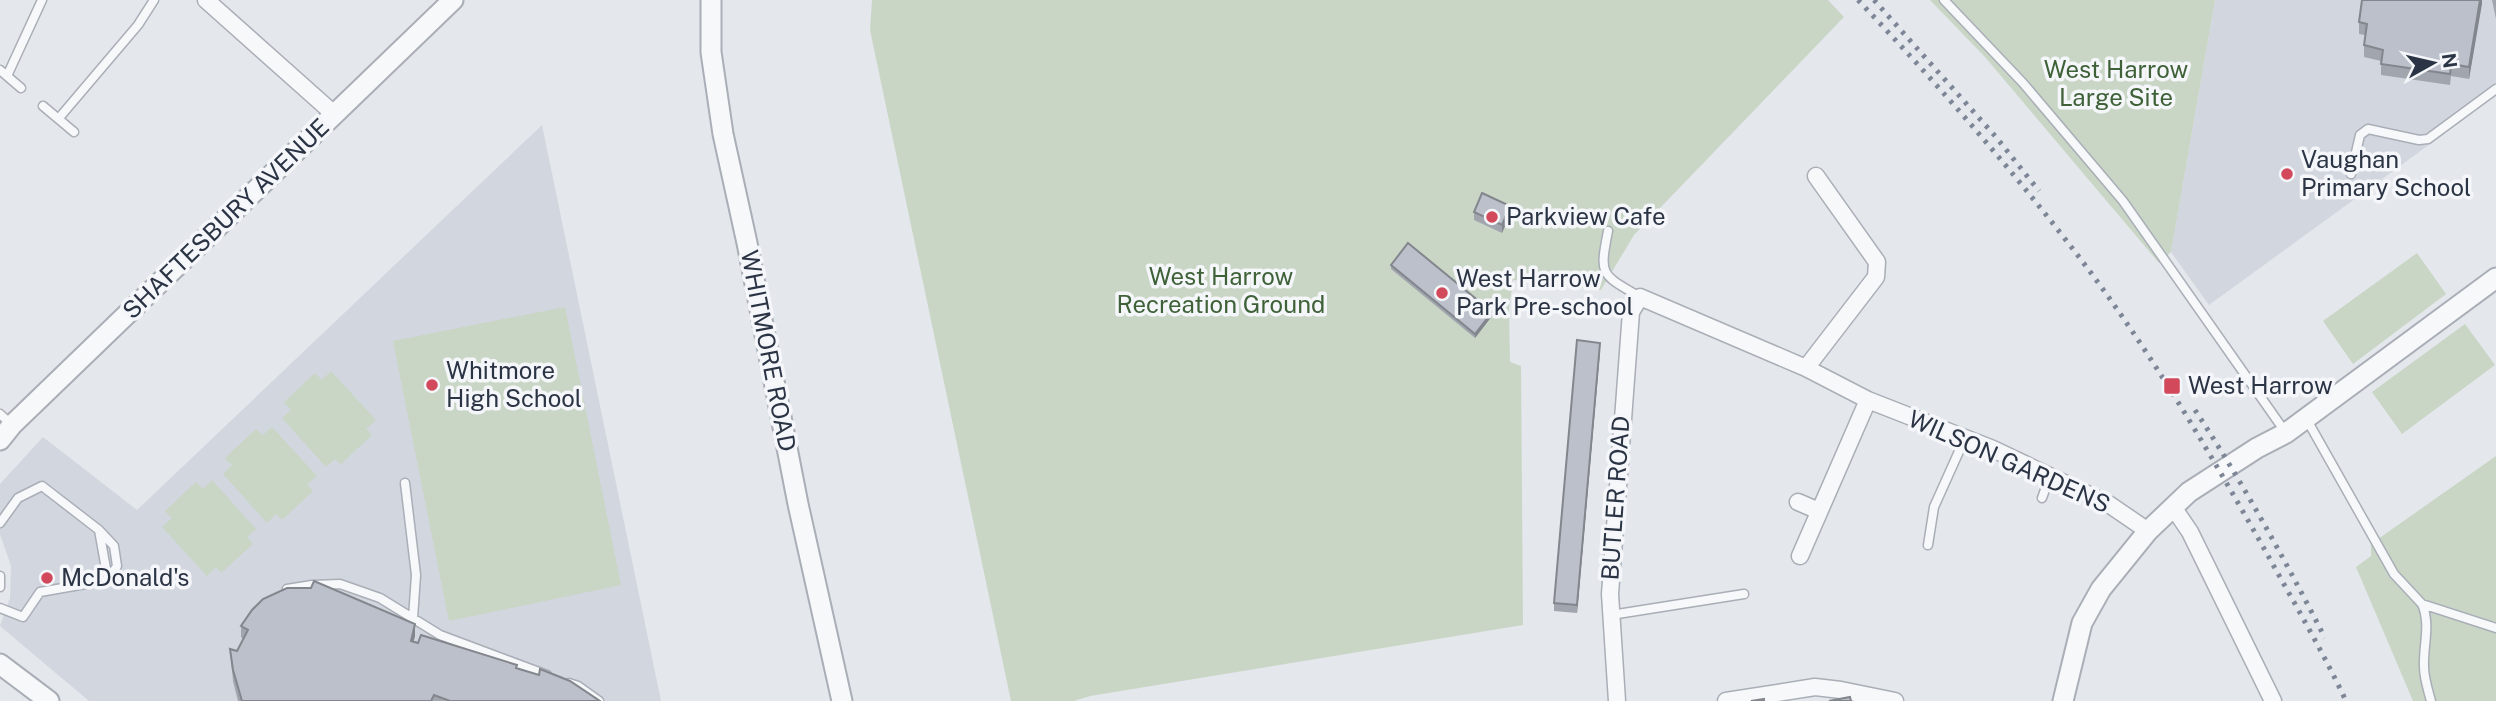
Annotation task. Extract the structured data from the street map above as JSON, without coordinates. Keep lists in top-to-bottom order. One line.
{"streets":{"street":["SHAFTESBURY AVENUE","WHITMORE ROAD","WILSON GARDENS","BUTLER ROAD"]},"crossings":[["WILSON GARDENS","BUTLER ROAD"]],"parks":["West Harrow Large Site","West Harrow Recreation Ground"],"places":{"other":["Vaughan Primary School","Parkview Cafe","West Harrow Park Pre-school","Whitmore High School","McDonald's"],"transit":["West Harrow"]},"north":"right"}
